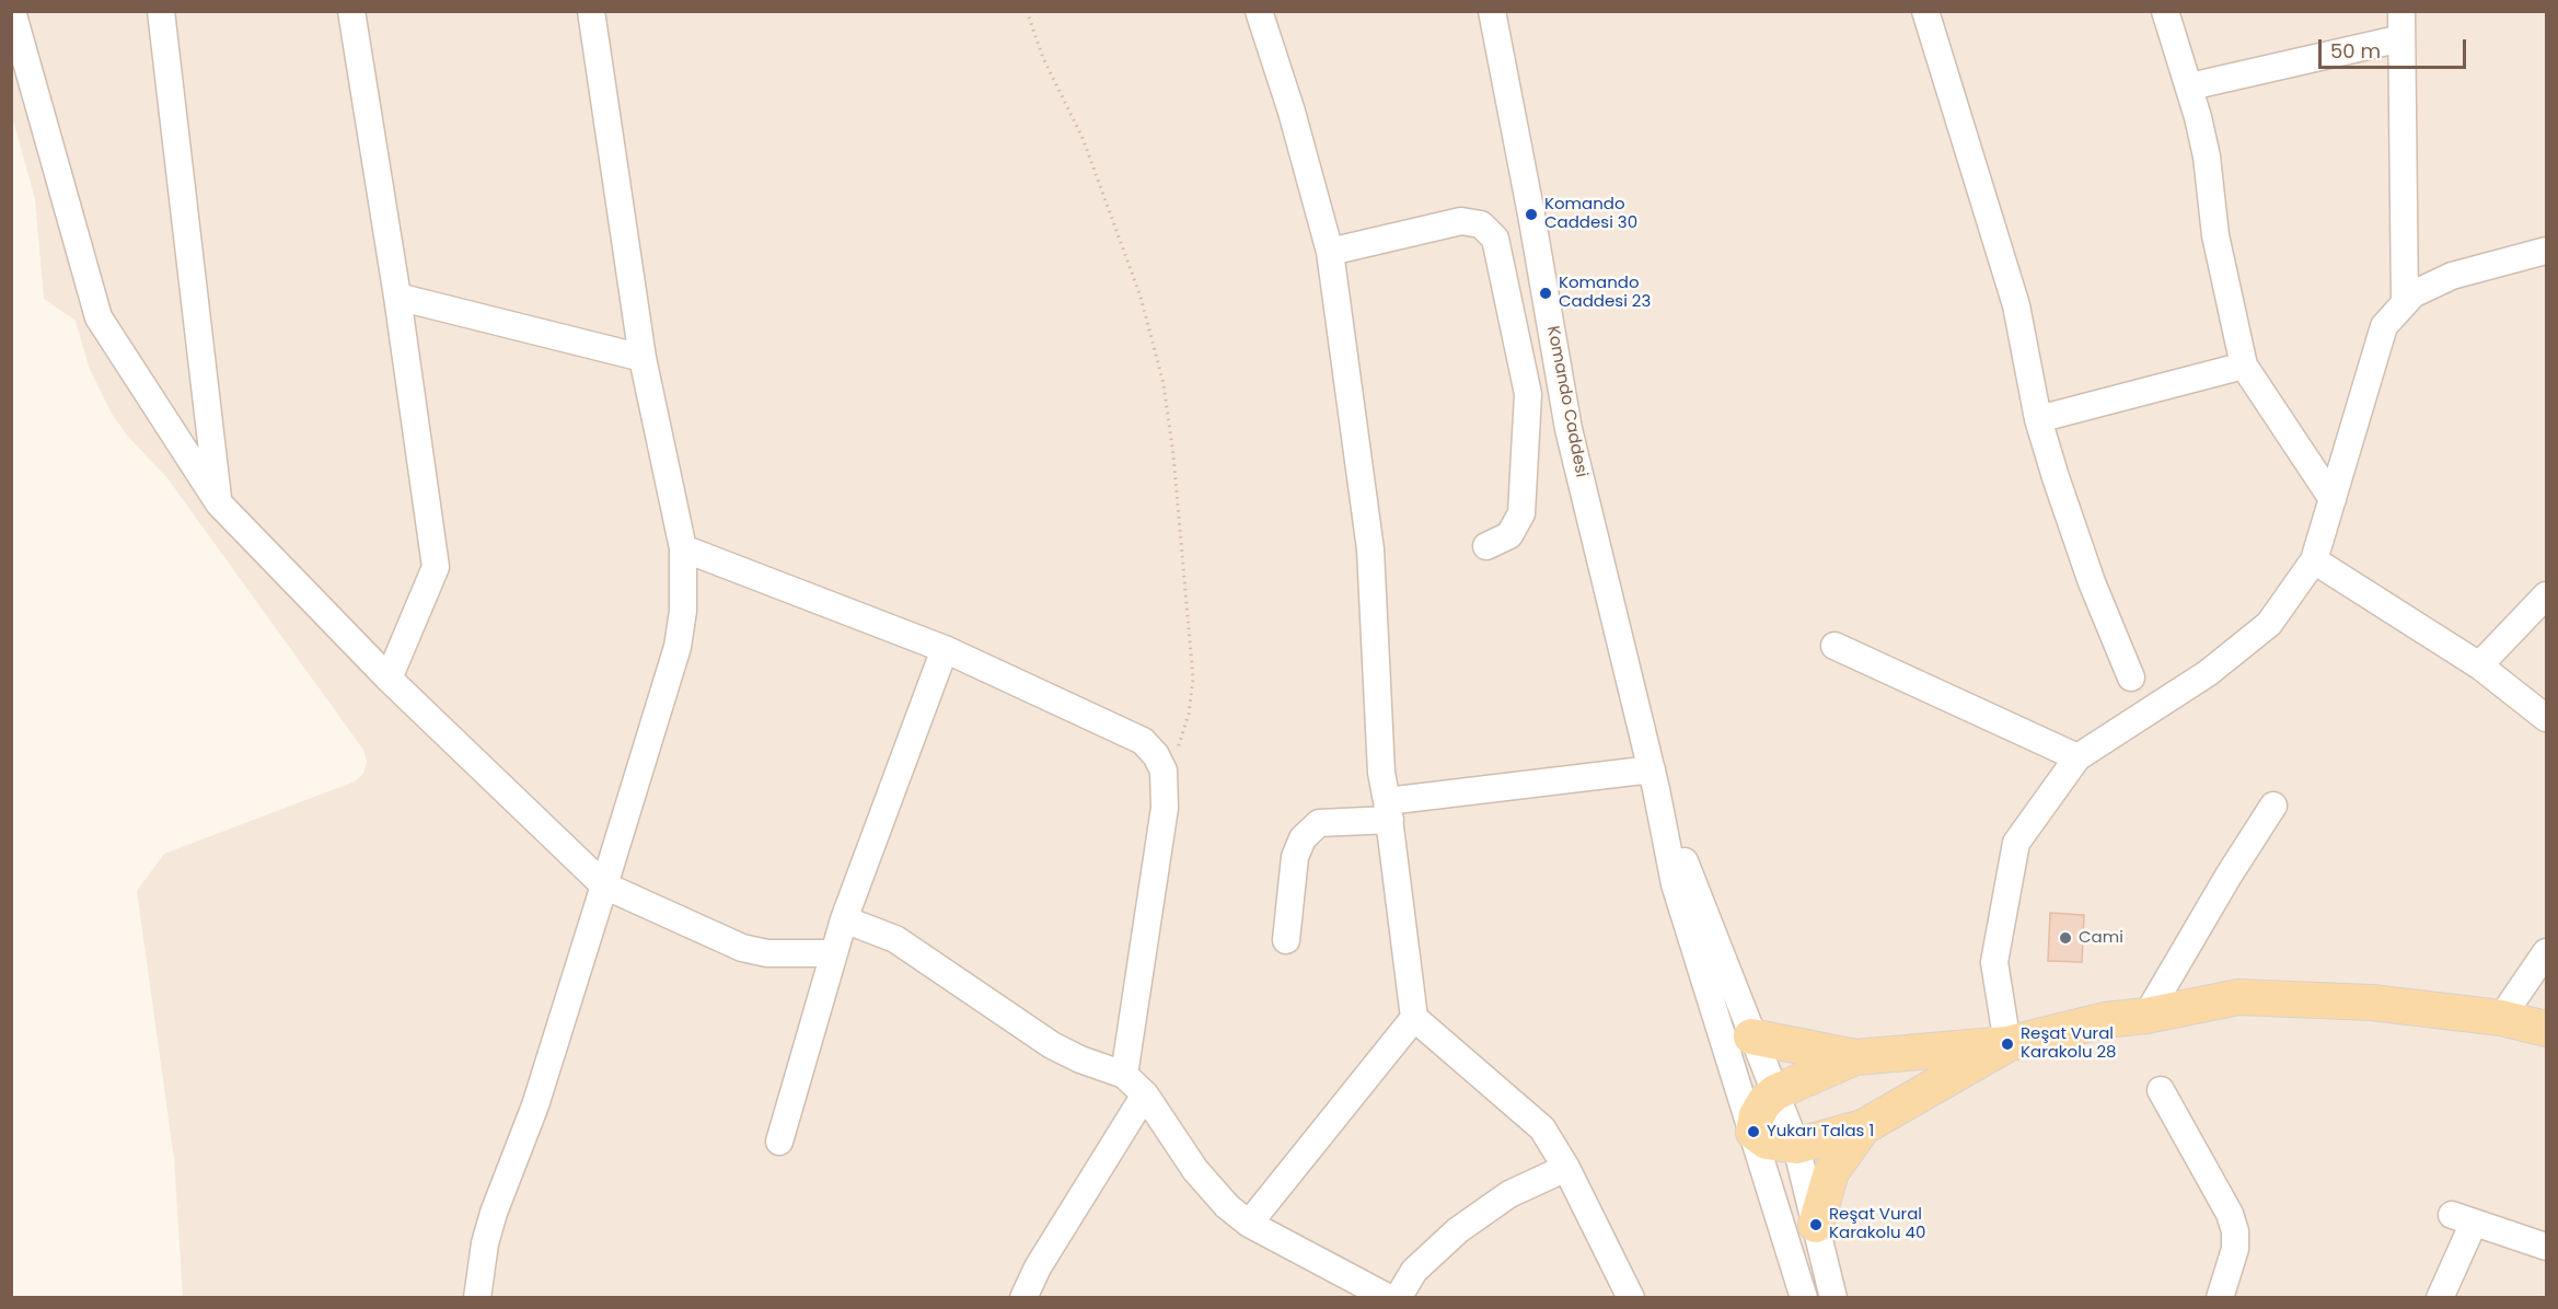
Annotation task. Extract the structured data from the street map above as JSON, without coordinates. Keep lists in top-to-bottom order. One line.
{"streets":{"street":["Komando Caddesi"]},"places":["Komando Caddesi 30","Komando Caddesi 23","Cami","Reşat Vural Karakolu 28","Yukarı Talas 1","Reşat Vural Karakolu 40"],"scale_bar":"50 m"}
